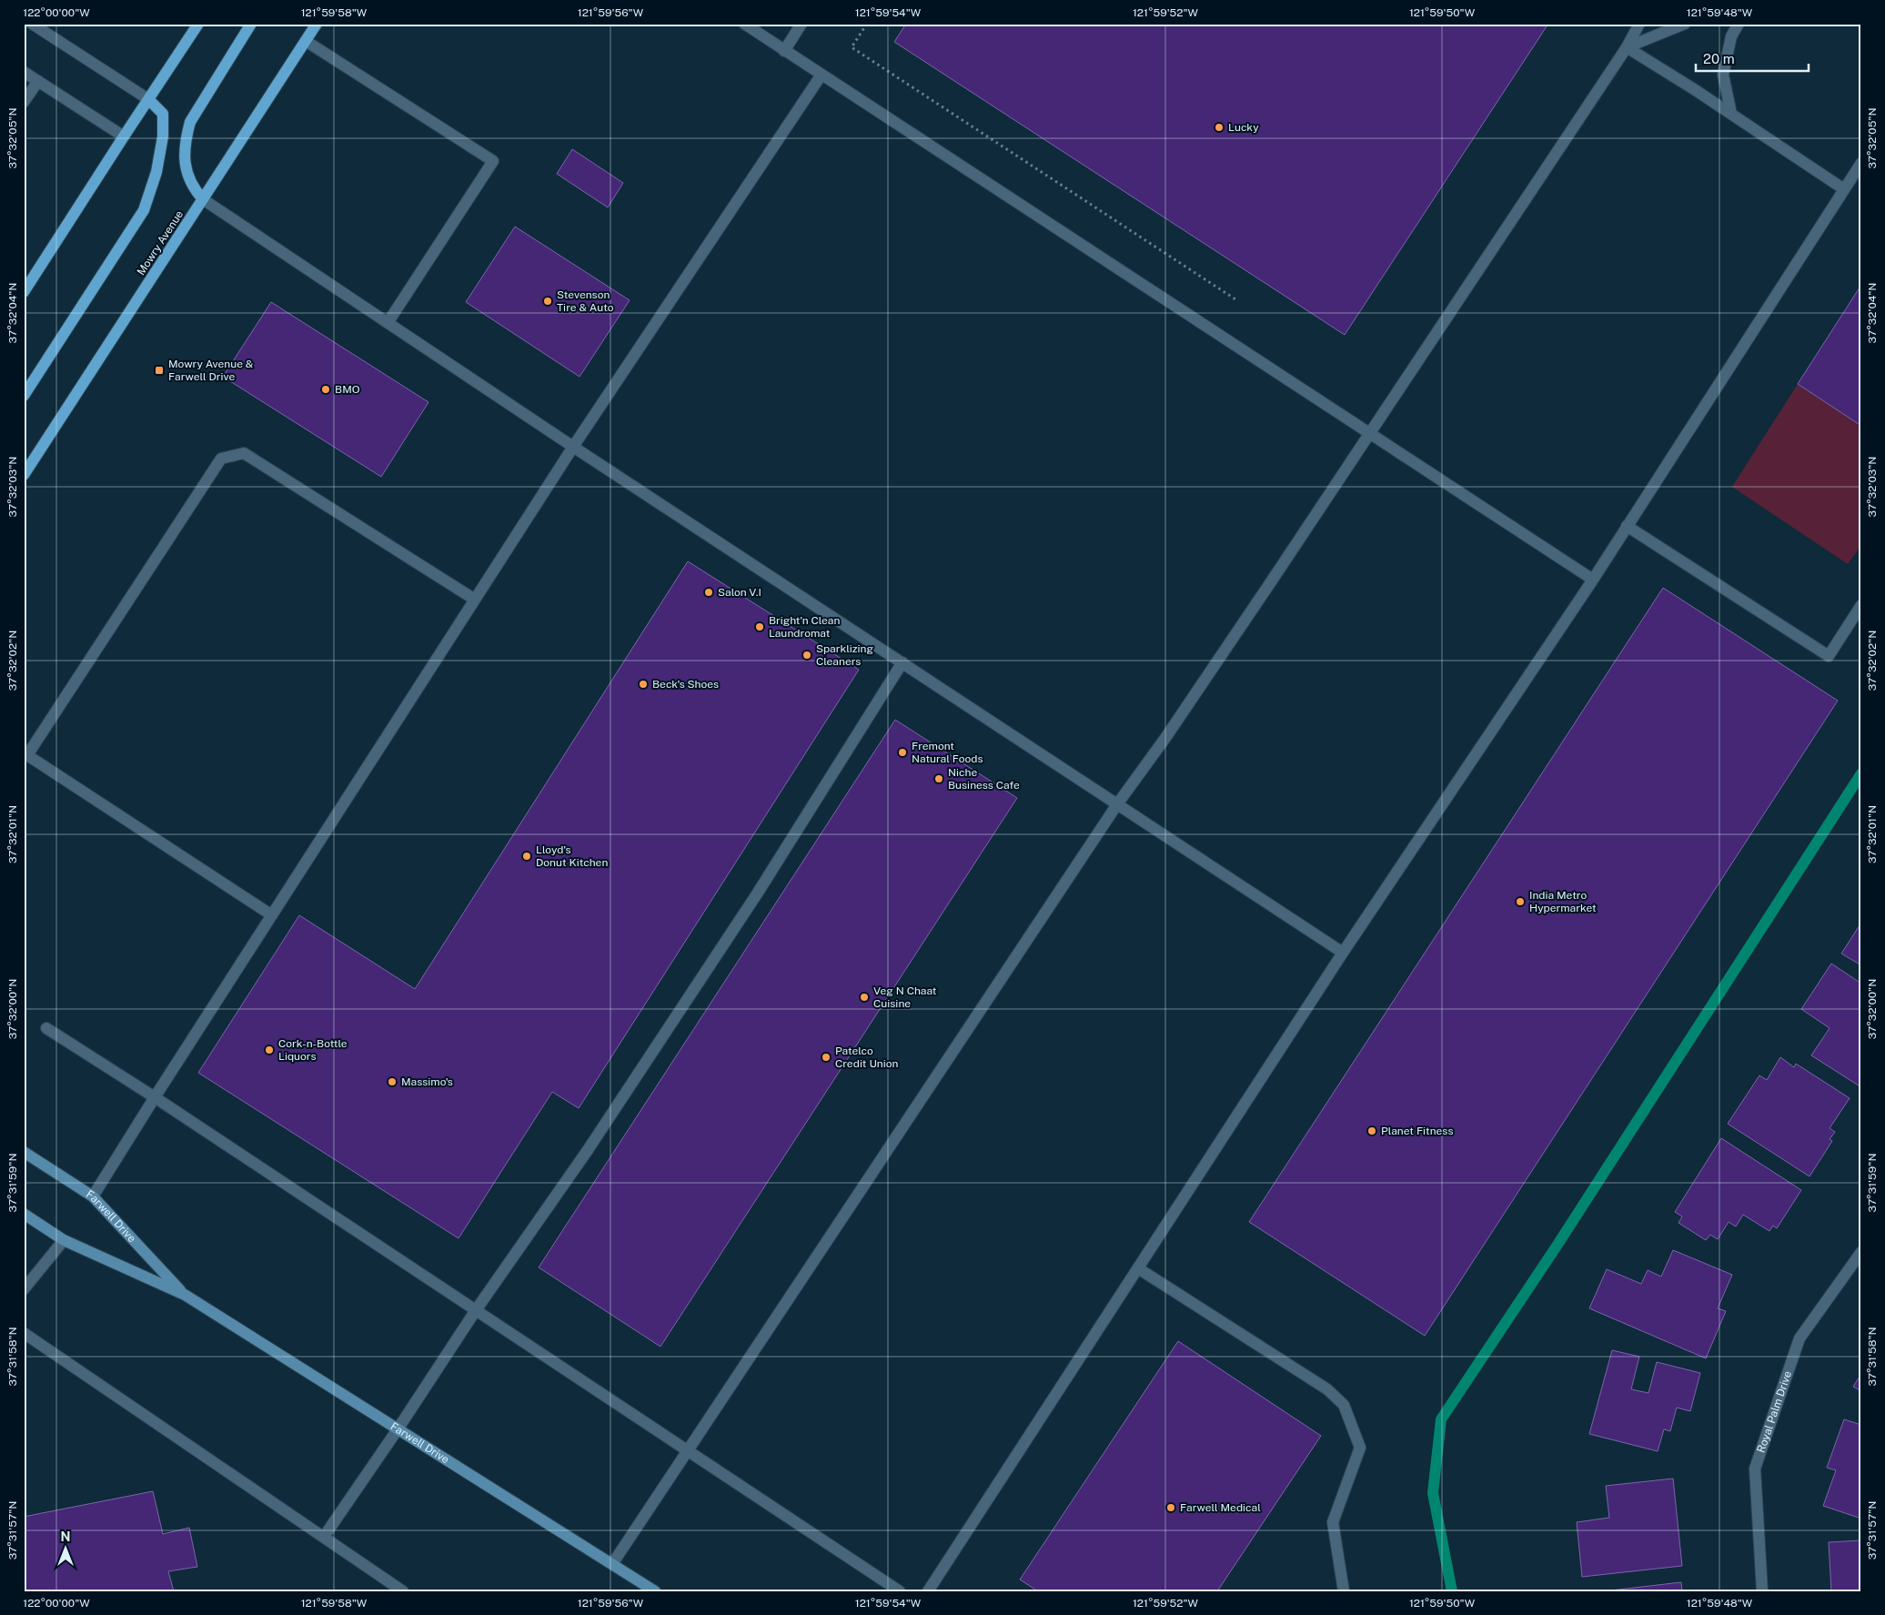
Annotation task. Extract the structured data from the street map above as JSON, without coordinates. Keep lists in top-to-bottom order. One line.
{"streets":{"main road":["Mowry Avenue"],"street":["Farwell Drive","Royal Palm Drive"]},"places":{"other":["Lucky","Stevenson Tire & Auto","BMO","Salon V.I","Bright'n Clean Laundromat","Sparklizing Cleaners","Beck's Shoes","Fremont Natural Foods","Niche Business Cafe","Lloyd's Donut Kitchen","India Metro Hypermarket","Veg N Chaat Cuisine","Cork-n-Bottle Liquors","Patelco Credit Union","Massimo's","Planet Fitness","Farwell Medical"],"transit":["Mowry Avenue & Farwell Drive"]},"scale_bar":"20 m","north":"top","coordinates":["122°00'00\"W","121°59'58\"W","121°59'56\"W","121°59'54\"W","121°59'52\"W","121°59'50\"W","121°59'48\"W","37°32'05\"N","37°32'04\"N","37°32'03\"N","37°32'02\"N","37°32'01\"N","37°32'00\"N","37°31'59\"N","37°31'58\"N","37°31'57\"N"]}
